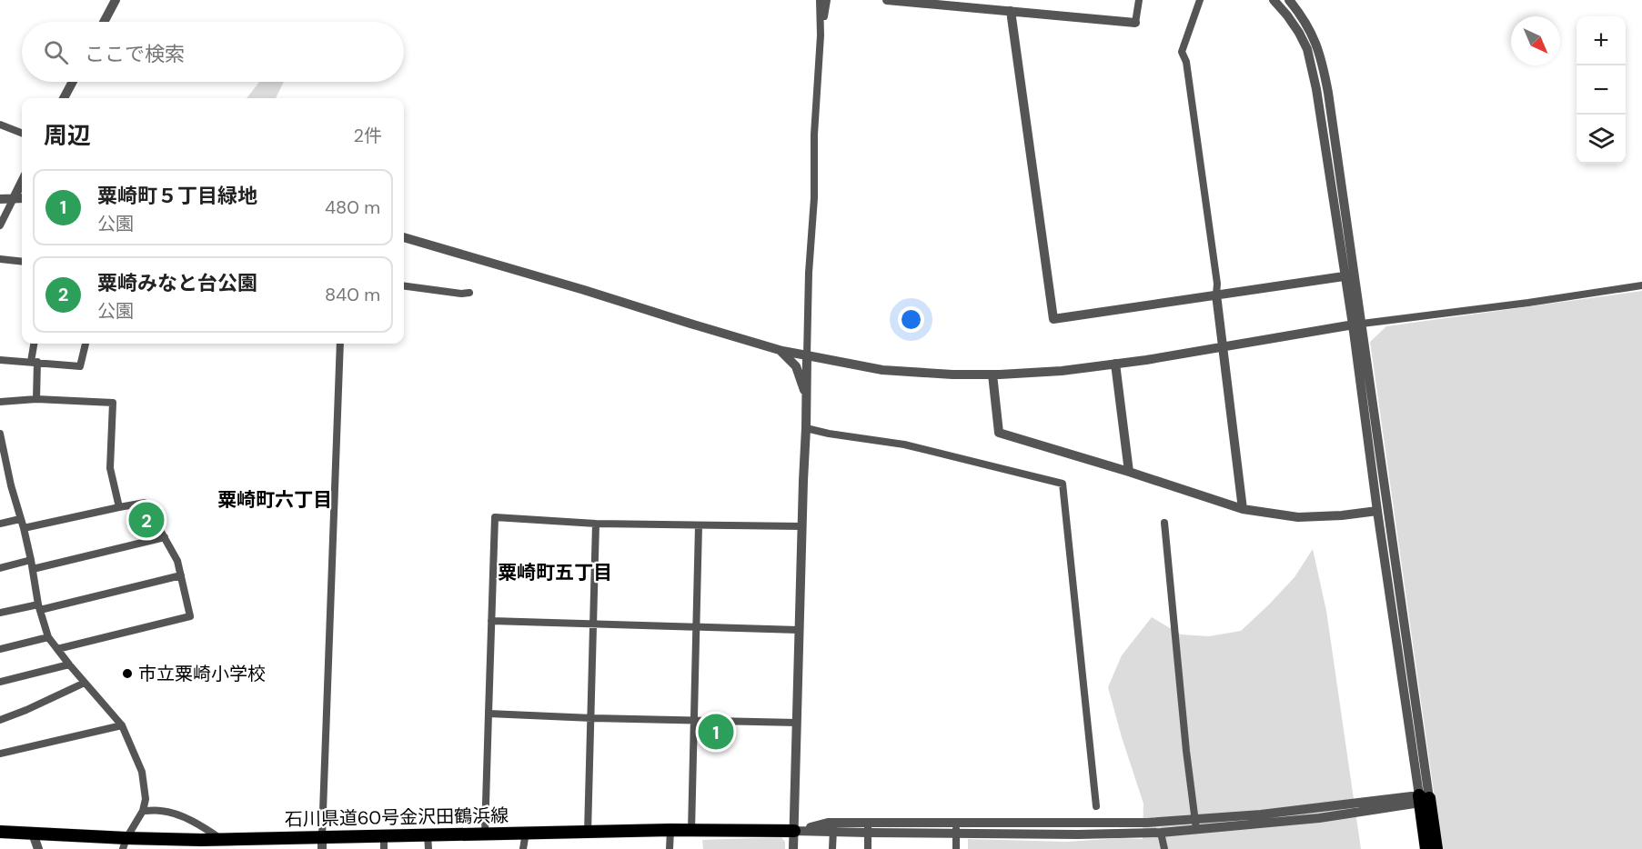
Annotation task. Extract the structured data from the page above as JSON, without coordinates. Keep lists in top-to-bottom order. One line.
{"streets":{"main road":["石川県道60号金沢田鶴浜線"]},"districts":["粟崎町六丁目","粟崎町五丁目"],"places":["市立粟崎小学校"],"north":"bottom right","page":{"map_buttons":["+","−"],"search":"ここで検索","heading":["周辺","2件"],"list":[{"mark":"1","name":"粟崎町５丁目緑地","note":"公園","value":"480 m"},{"mark":"2","name":"粟崎みなと台公園","note":"公園","value":"840 m"}],"pins":["2","1"]}}
